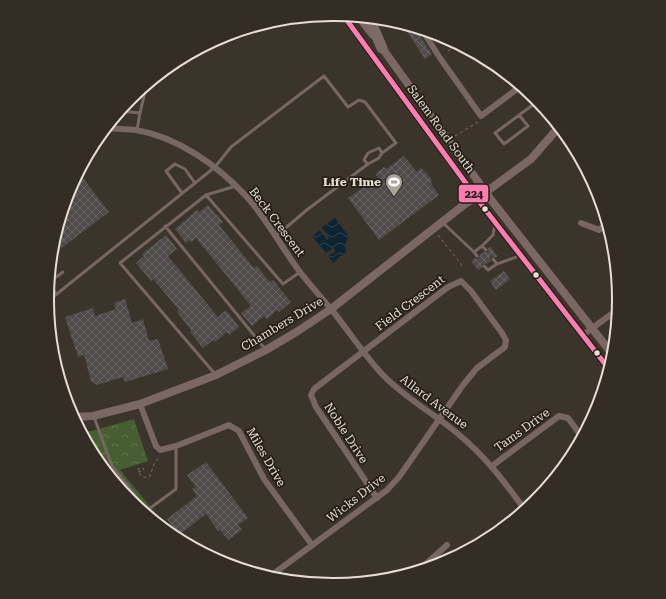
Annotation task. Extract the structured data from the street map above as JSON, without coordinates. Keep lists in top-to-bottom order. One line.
{"streets":{"main road":["Salem Road South","Chambers Drive"],"street":["Beck Crescent","Field Crescent","Allard Avenue","Tams Drive","Noble Drive","Miles Drive","Wicks Drive"]},"crossings":[["Salem Road South","Chambers Drive"],["Beck Crescent","Chambers Drive"],["Beck Crescent","Allard Avenue"],["Field Crescent","Allard Avenue"],["Field Crescent","Noble Drive"],["Field Crescent","Wicks Drive"],["Chambers Drive","Allard Avenue"],["Chambers Drive","Miles Drive"],["Allard Avenue","Tams Drive"],["Allard Avenue","Noble Drive"],["Allard Avenue","Wicks Drive"],["Noble Drive","Wicks Drive"],["Miles Drive","Wicks Drive"]],"places":{"sports":["Life Time"]},"lines":["transit line 224"]}
